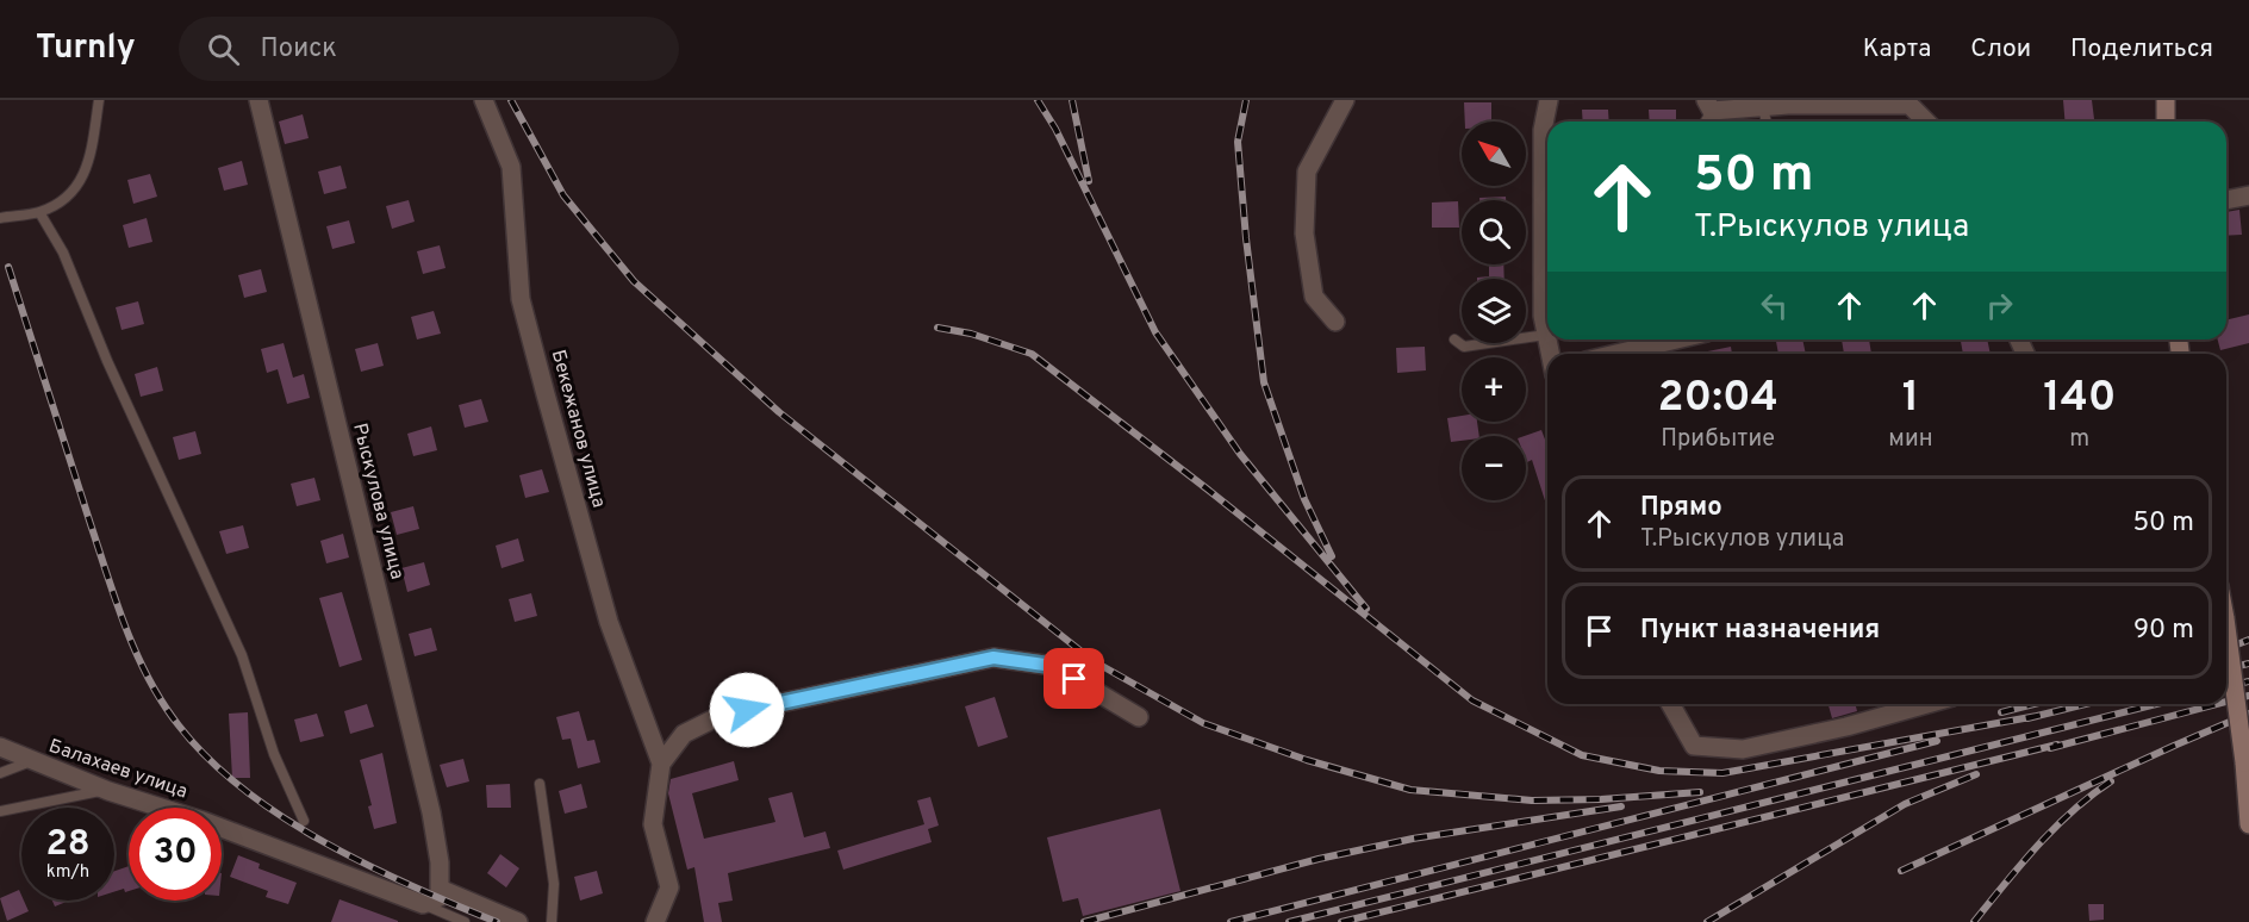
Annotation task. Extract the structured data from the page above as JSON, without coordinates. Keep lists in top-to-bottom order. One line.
{"streets":{"street":["Бекежанов улица","Рыскулова улица","Балахаев улица"]},"north":"top left","page":{"header":"Turnly","search":"Поиск","nav":["Карта","Слои","Поделиться"],"map_buttons":["+","−"],"turn":["50 m","Т.Рыскулов улица"],"eta":["20:04","Прибытие","1","мин","140","m"],"list":[{"name":"Прямо","note":"Т.Рыскулов улица","value":"50 m"},{"name":"Пункт назначения","value":"90 m"}],"speed":"28 km/h","limit":"30"}}
